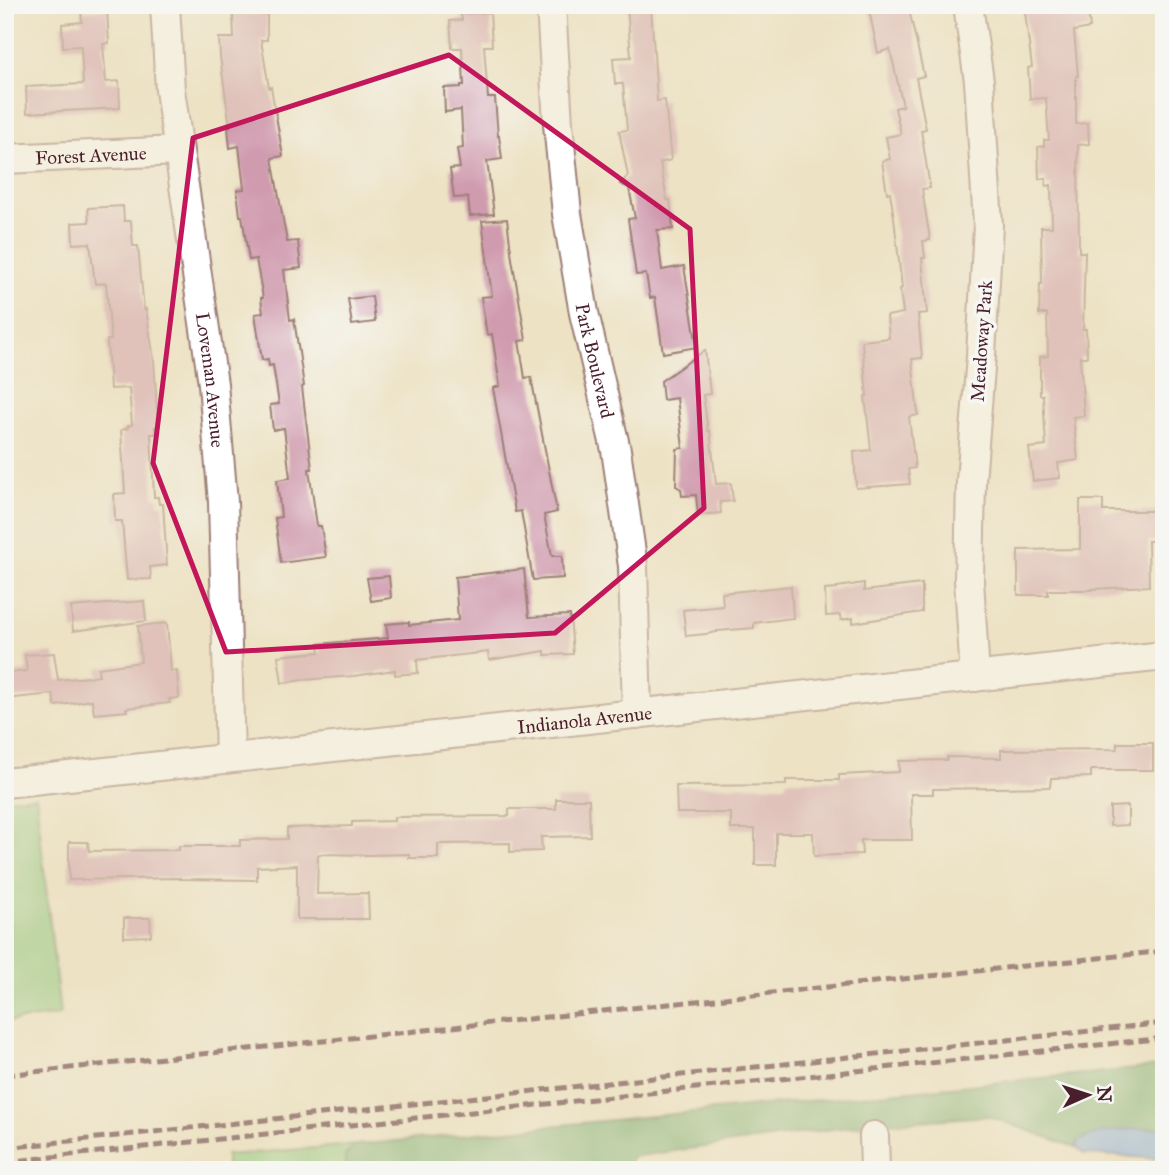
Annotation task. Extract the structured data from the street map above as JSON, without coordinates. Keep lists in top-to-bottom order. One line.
{"streets":{"street":["Forest Avenue","Meadoway Park","Park Boulevard","Loveman Avenue","Indianola Avenue"]},"crossings":[["Forest Avenue","Loveman Avenue"],["Meadoway Park","Indianola Avenue"],["Park Boulevard","Indianola Avenue"],["Loveman Avenue","Indianola Avenue"]],"north":"right"}
